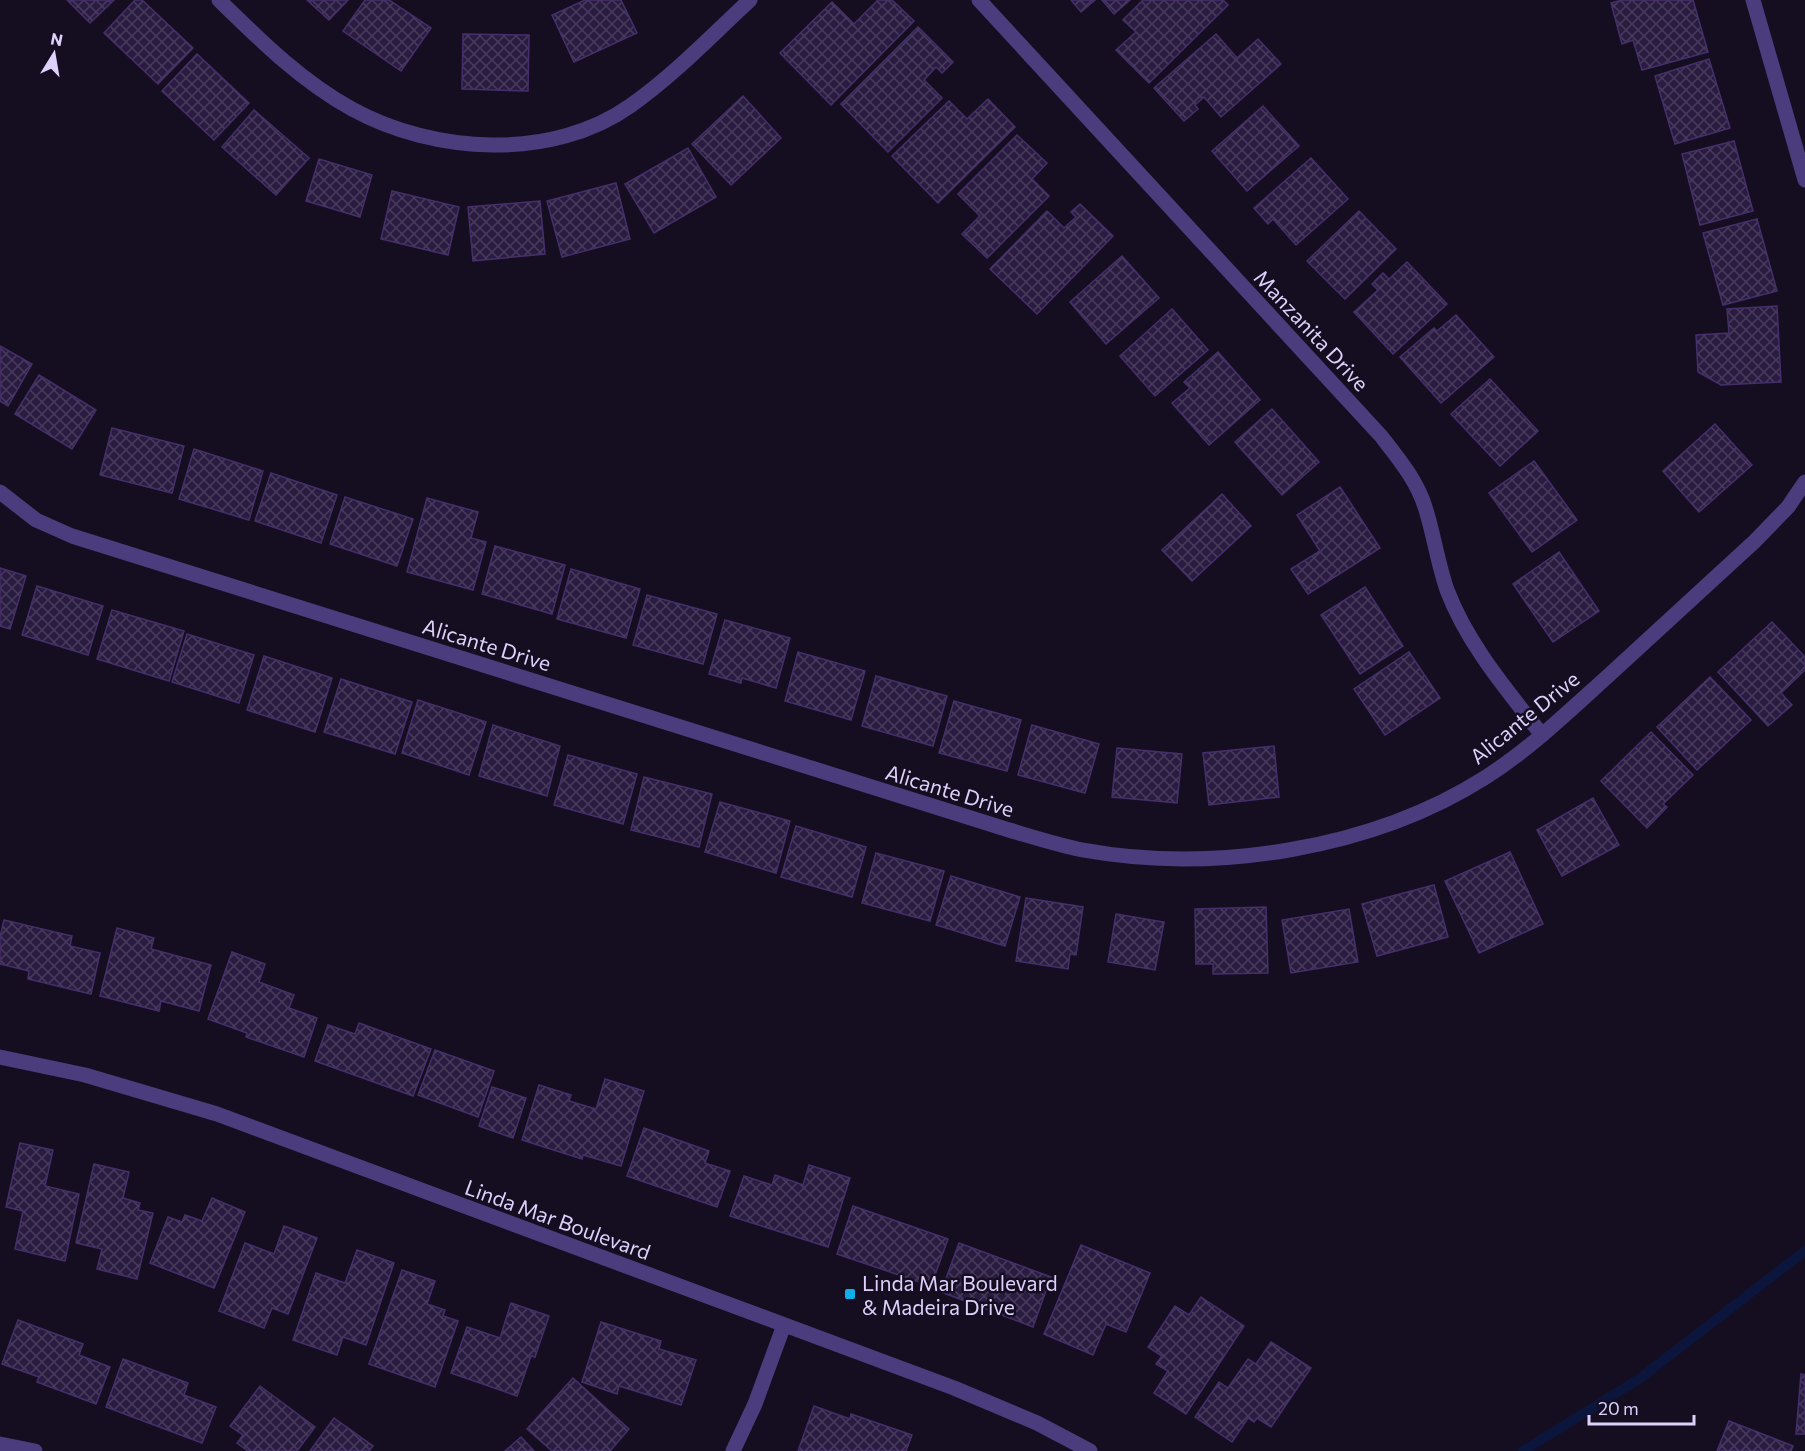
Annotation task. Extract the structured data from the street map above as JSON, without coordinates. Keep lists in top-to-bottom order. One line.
{"streets":{"street":["Manzanita Drive","Alicante Drive","Linda Mar Boulevard"]},"crossings":[["Manzanita Drive","Alicante Drive"]],"places":{"transit":["Linda Mar Boulevard & Madeira Drive"]},"scale_bar":"20 m","north":"top"}
